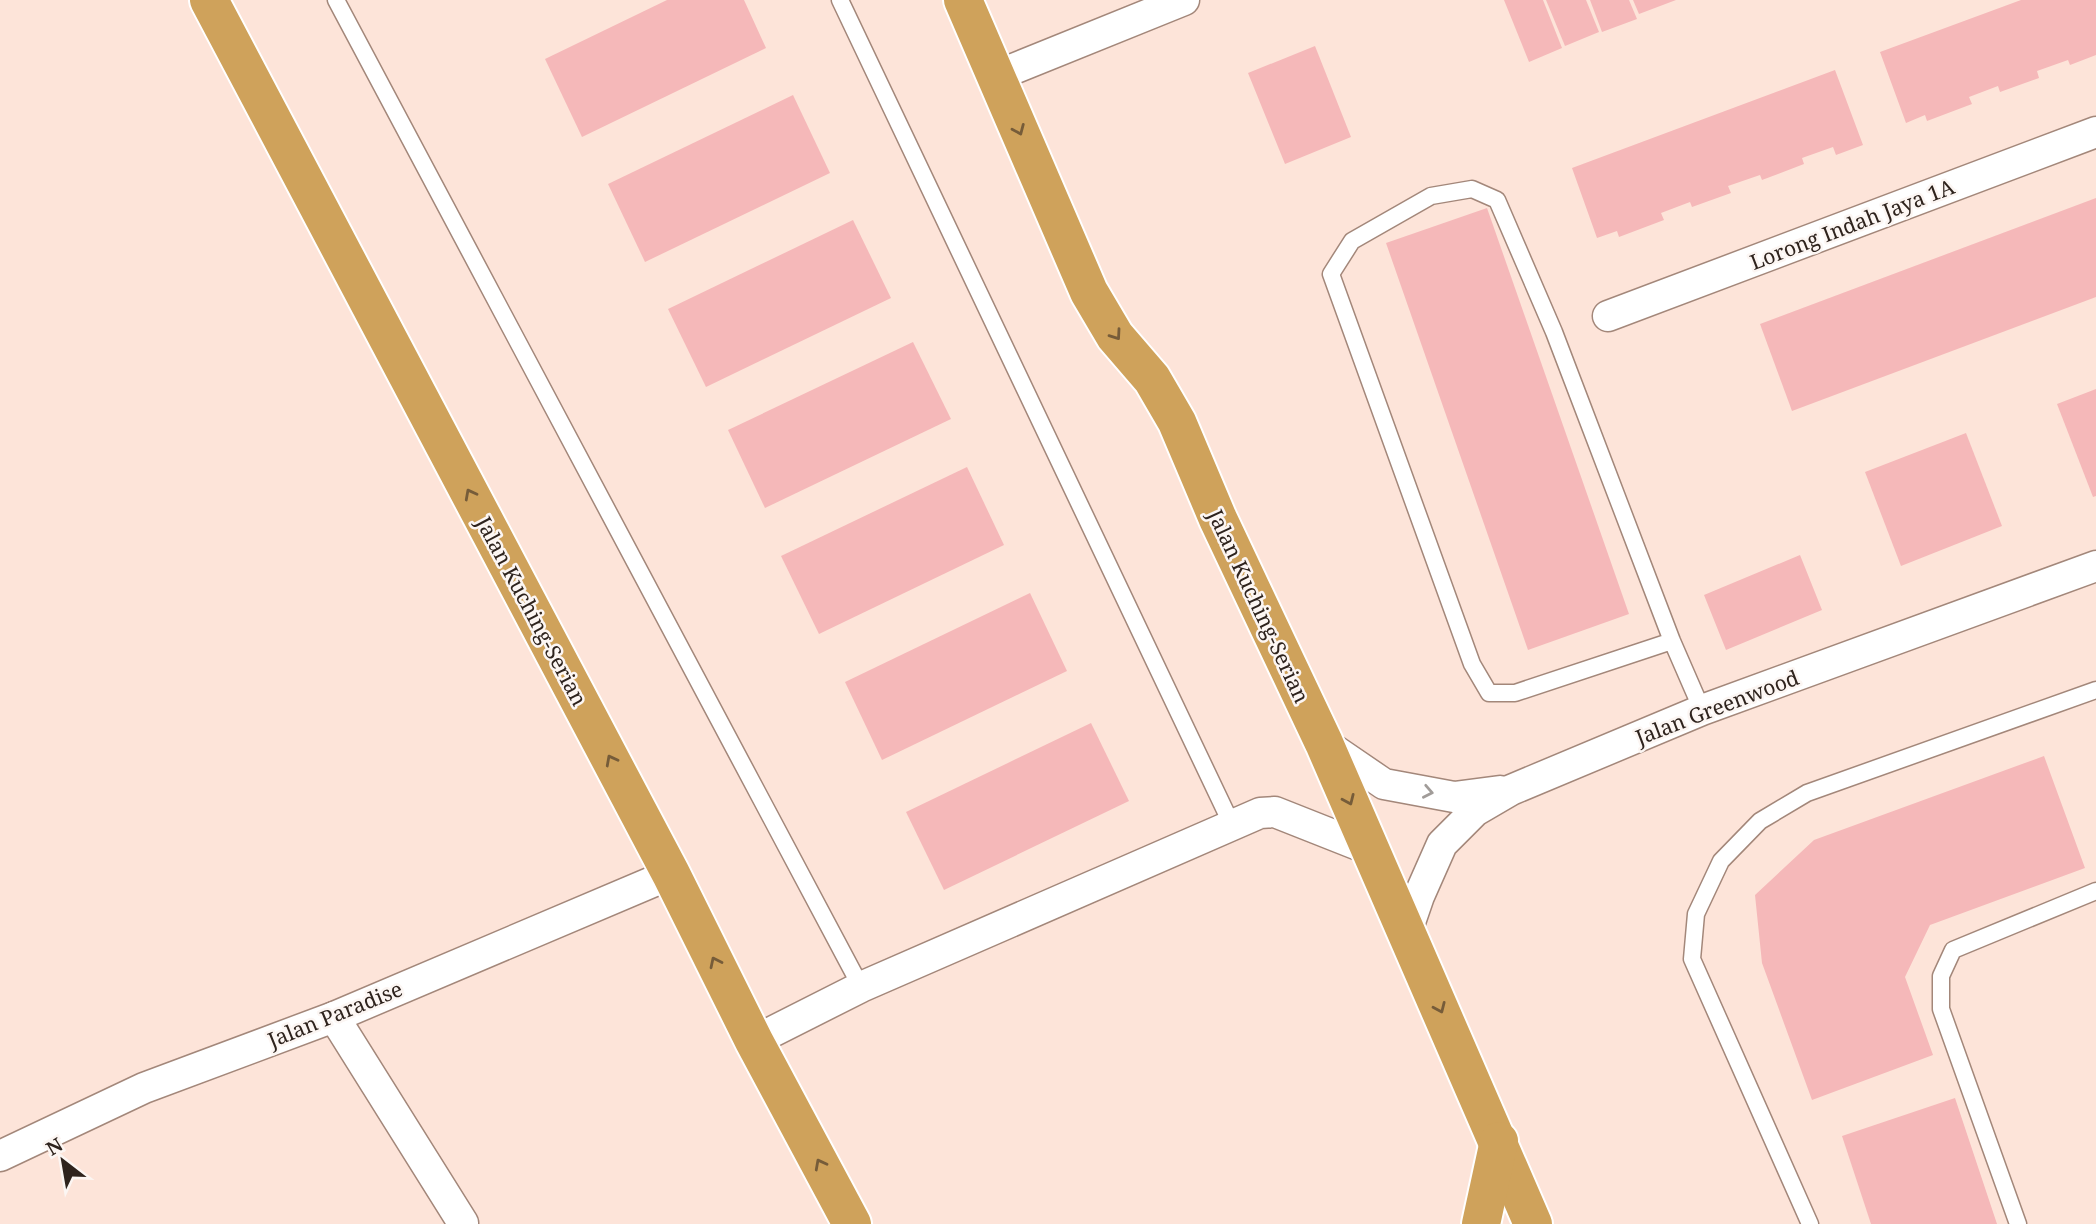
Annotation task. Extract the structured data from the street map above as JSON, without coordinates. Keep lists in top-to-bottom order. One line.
{"streets":{"highway":["Jalan Kuching-Serian"],"street":["Lorong Indah Jaya 1A","Jalan Greenwood","Jalan Paradise"]},"crossings":[["Jalan Kuching-Serian","Jalan Greenwood"],["Jalan Kuching-Serian","Jalan Paradise"]],"north":"top left"}
